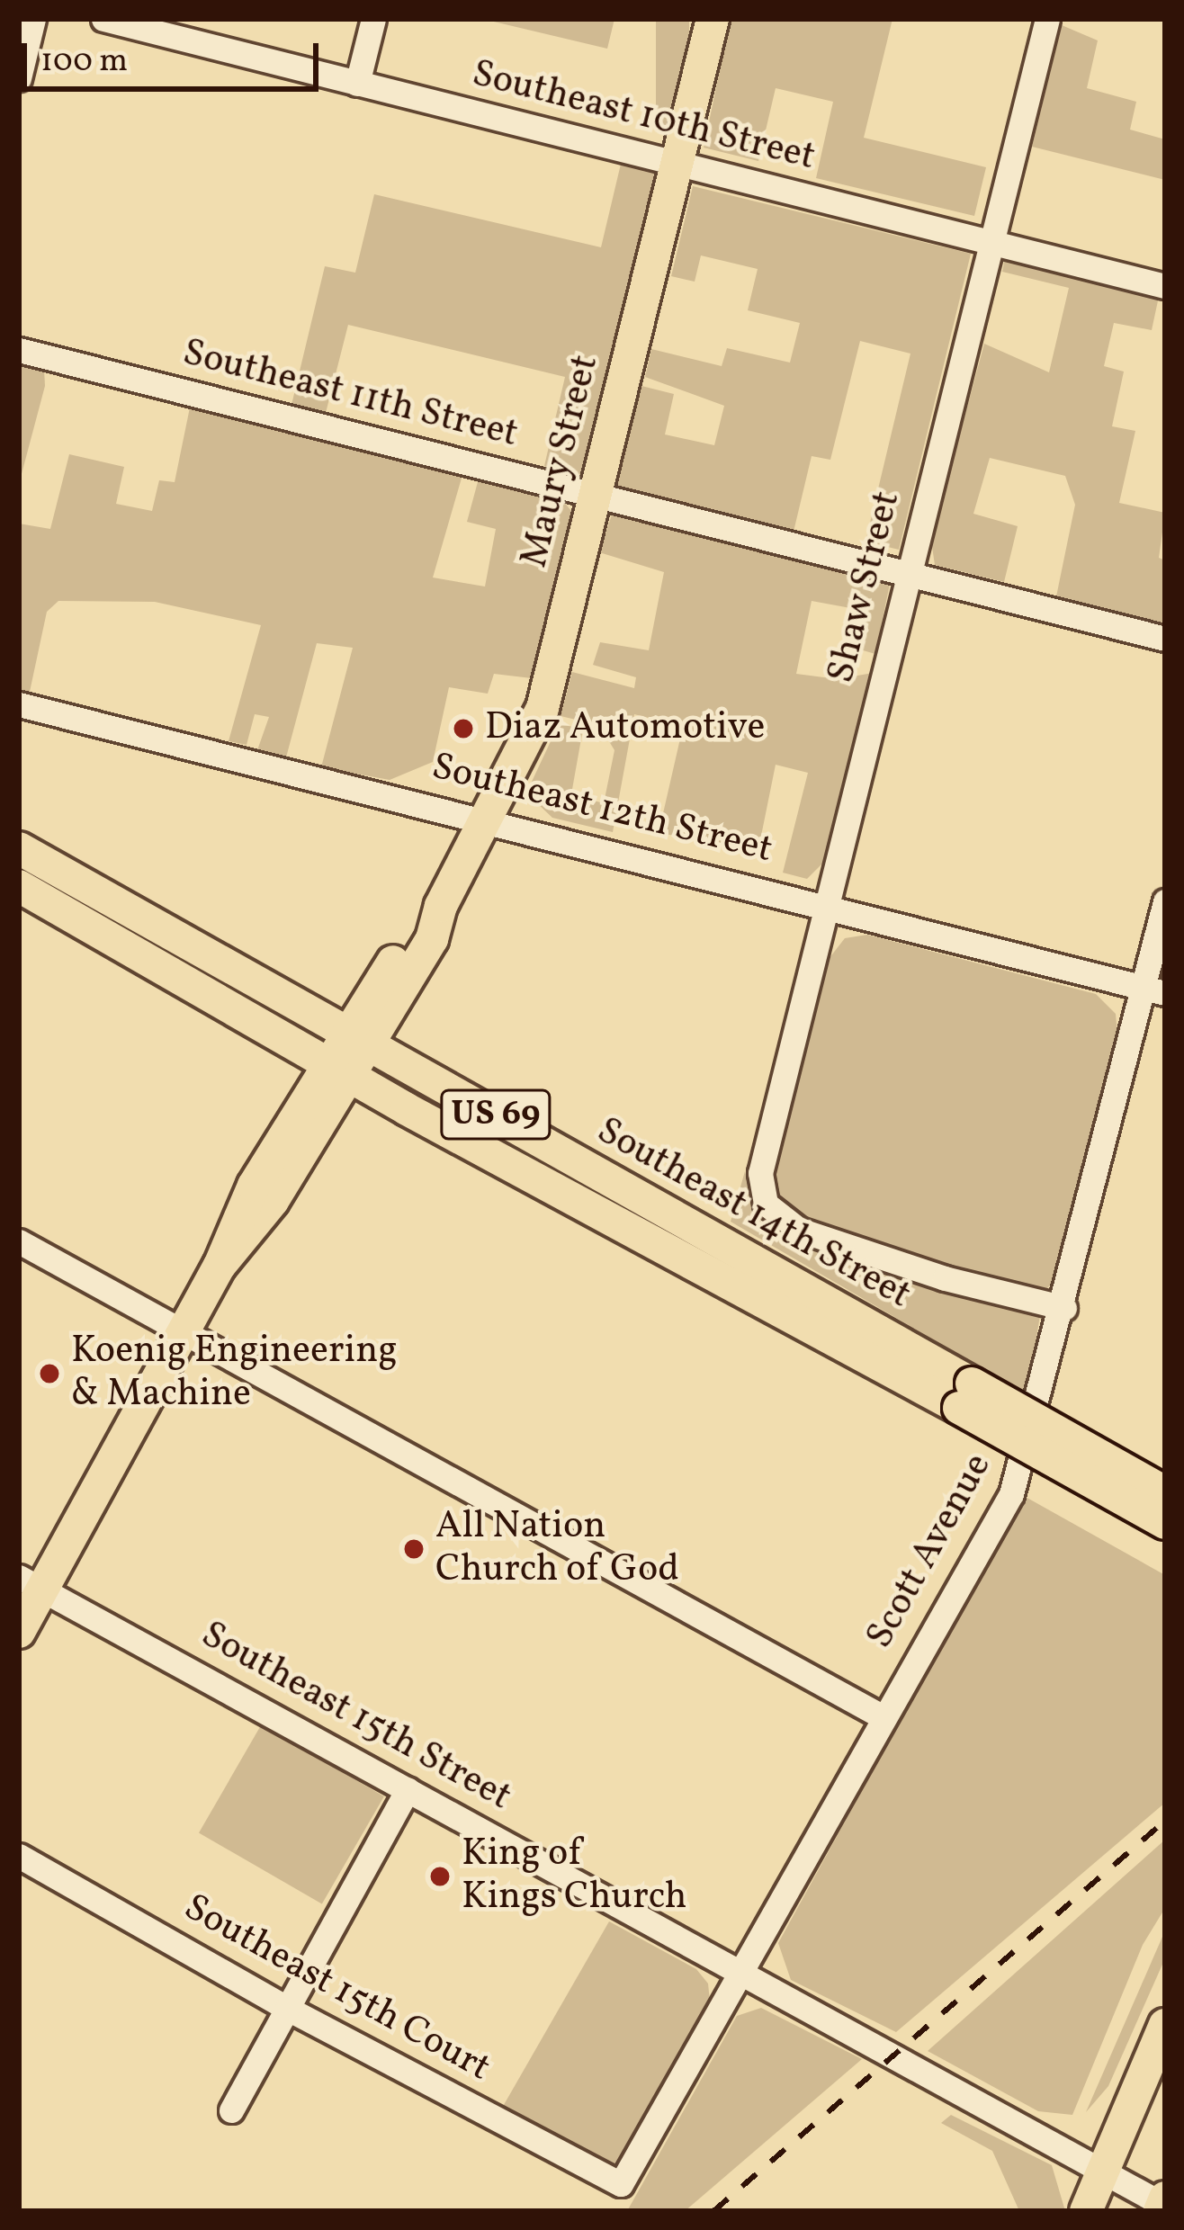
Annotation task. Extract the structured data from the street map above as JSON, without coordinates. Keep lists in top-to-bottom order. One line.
{"streets":{"main road":["Maury Street","US 69","Southeast 14th Street"],"street":["Southeast 10th Street","Southeast 11th Street","Shaw Street","Southeast 12th Street","Scott Avenue","Southeast 15th Street","Southeast 15th Court"]},"crossings":[["Southeast 10th Street","Maury Street"],["Southeast 10th Street","Shaw Street"],["Southeast 11th Street","Maury Street"],["Southeast 11th Street","Shaw Street"],["Maury Street","Southeast 12th Street"],["Maury Street","Southeast 14th Street"],["Maury Street","Southeast 15th Street"],["Shaw Street","Southeast 12th Street"],["Shaw Street","Scott Avenue"],["Southeast 12th Street","Scott Avenue"],["Scott Avenue","Southeast 15th Street"],["Scott Avenue","Southeast 15th Court"]],"places":["Diaz Automotive","Koenig Engineering & Machine","All Nation Church of God","King of Kings Church"],"scale_bar":"100 m"}
